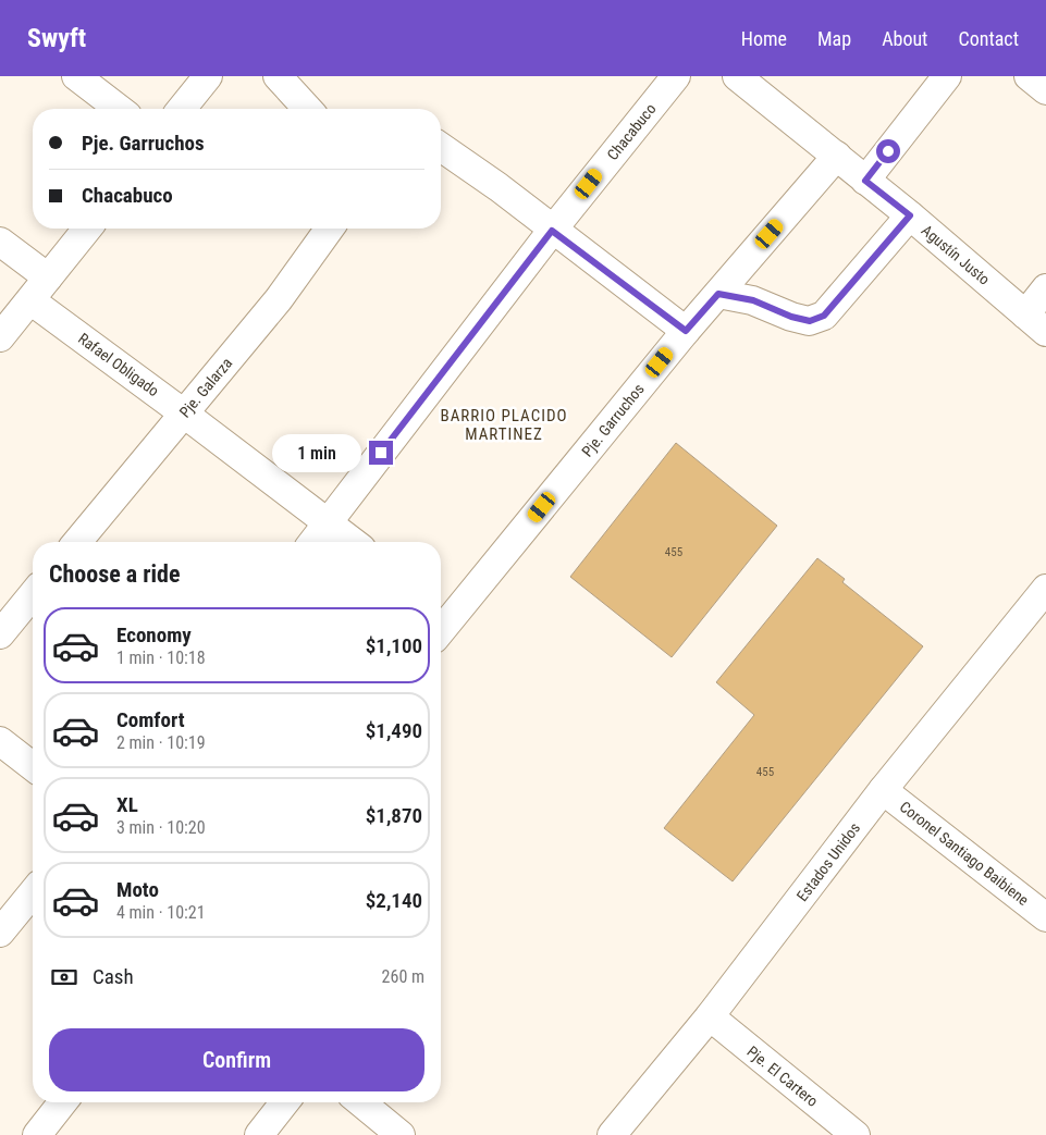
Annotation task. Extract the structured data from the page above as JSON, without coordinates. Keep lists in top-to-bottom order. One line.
{"streets":{"street":["Chacabuco","Agustín Justo","Rafael Obligado","Pje. Galarza","Pje. Garruchos","Coronel Santiago Baibiene","Estados Unidos","Pje. El Cartero"]},"crossings":[["Chacabuco","Rafael Obligado"],["Agustín Justo","Pje. Garruchos"],["Rafael Obligado","Pje. Galarza"],["Coronel Santiago Baibiene","Estados Unidos"],["Estados Unidos","Pje. El Cartero"]],"districts":["BARRIO PLACIDO MARTINEZ"],"house_numbers":["455","455"],"page":{"header":"Swyft","nav":["Home","Map","About","Contact"],"banner":["Pje. Garruchos","Chacabuco"],"bubble":"1 min","heading":"Choose a ride","list":[{"name":"Economy","note":"1 min · 10:18","value":"$1,100"},{"name":"Comfort","note":"2 min · 10:19","value":"$1,490"},{"name":"XL","note":"3 min · 10:20","value":"$1,870"},{"name":"Moto","note":"4 min · 10:21","value":"$2,140"}],"pay":["Cash","260 m"],"buttons":"Confirm"}}
